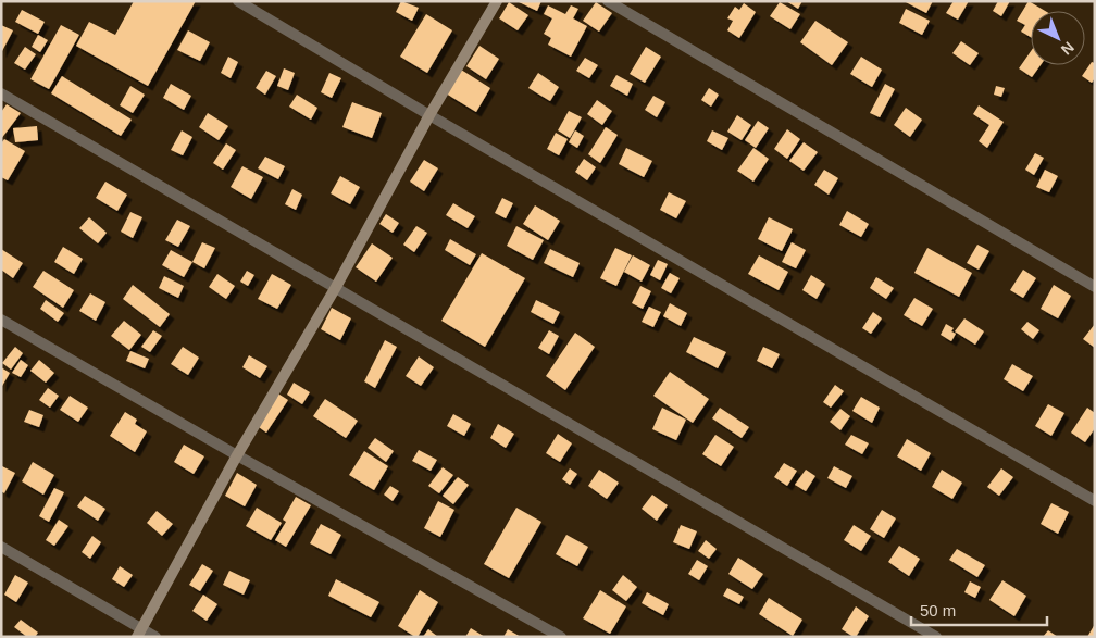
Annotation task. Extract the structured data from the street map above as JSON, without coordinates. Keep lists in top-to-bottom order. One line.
{"scale_bar":"50 m","north":"bottom right"}
